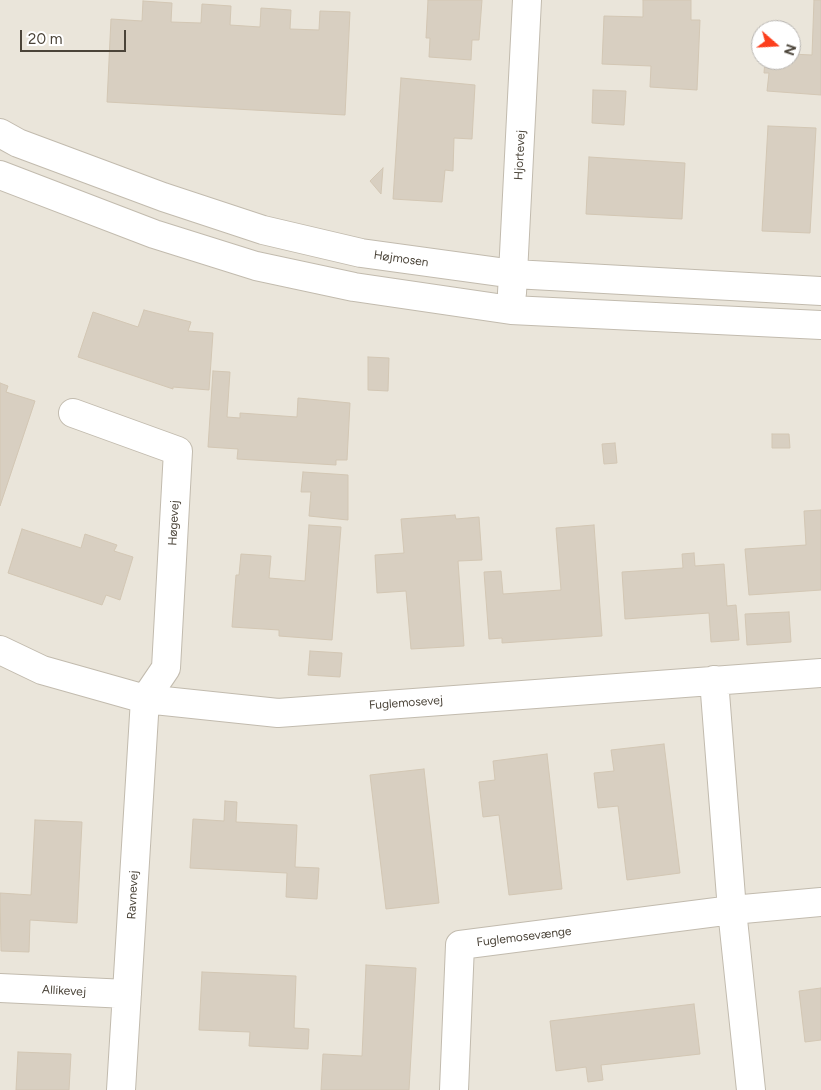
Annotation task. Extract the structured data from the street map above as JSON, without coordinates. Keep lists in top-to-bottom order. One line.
{"streets":{"street":["Hjortevej","Højmosen","Høgevej","Fuglemosevej","Ravnevej","Fuglemosevænge","Allikevej"]},"crossings":[["Hjortevej","Højmosen"],["Høgevej","Fuglemosevej"],["Høgevej","Ravnevej"],["Fuglemosevej","Ravnevej"],["Ravnevej","Allikevej"]],"scale_bar":"20 m","north":"right"}
